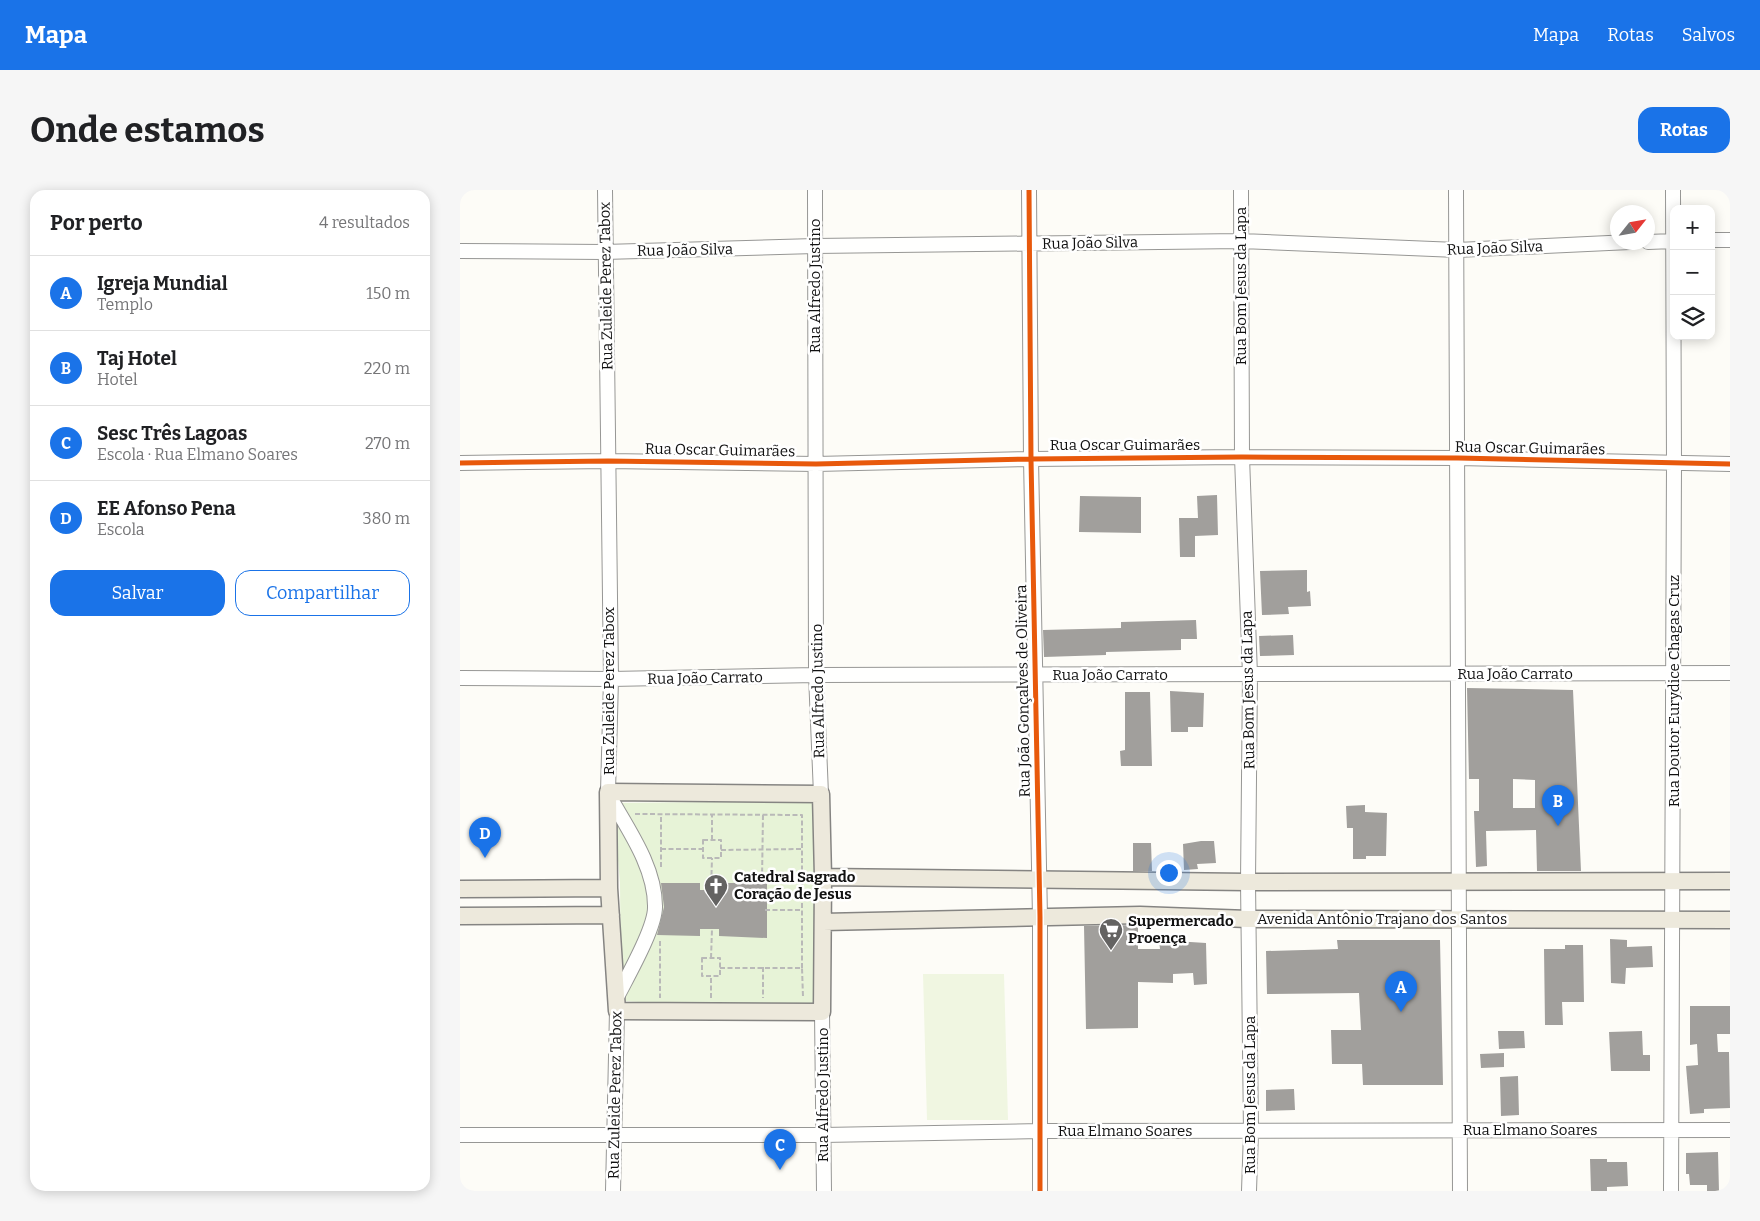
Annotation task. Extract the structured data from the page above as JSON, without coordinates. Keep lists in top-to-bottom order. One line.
{"streets":{"main road":["Rua Zuleide Perez Tabox","Rua Alfredo Justino","Avenida Antônio Trajano dos Santos"],"street":["Rua João Silva","Rua Bom Jesus da Lapa","Rua Oscar Guimarães","Rua João Carrato","Rua João Gonçalves de Oliveira","Rua Doutor Eurydice Chagas Cruz","Rua Elmano Soares"]},"crossings":[["Rua João Silva","Rua Zuleide Perez Tabox"],["Rua João Silva","Rua Alfredo Justino"],["Rua João Silva","Rua Bom Jesus da Lapa"],["Rua João Silva","Rua João Gonçalves de Oliveira"],["Rua Zuleide Perez Tabox","Rua Oscar Guimarães"],["Rua Zuleide Perez Tabox","Rua João Carrato"],["Rua Zuleide Perez Tabox","Rua Elmano Soares"],["Rua Alfredo Justino","Rua Oscar Guimarães"],["Rua Alfredo Justino","Rua João Carrato"],["Rua Alfredo Justino","Avenida Antônio Trajano dos Santos"],["Rua Alfredo Justino","Rua Elmano Soares"],["Rua Bom Jesus da Lapa","Rua Oscar Guimarães"],["Rua Bom Jesus da Lapa","Rua João Carrato"],["Rua Bom Jesus da Lapa","Avenida Antônio Trajano dos Santos"],["Rua Bom Jesus da Lapa","Rua Elmano Soares"],["Rua Oscar Guimarães","Rua João Gonçalves de Oliveira"],["Rua Oscar Guimarães","Rua Doutor Eurydice Chagas Cruz"],["Rua João Carrato","Rua João Gonçalves de Oliveira"],["Rua João Carrato","Rua Doutor Eurydice Chagas Cruz"],["Rua João Gonçalves de Oliveira","Avenida Antônio Trajano dos Santos"],["Rua João Gonçalves de Oliveira","Rua Elmano Soares"],["Rua Doutor Eurydice Chagas Cruz","Avenida Antônio Trajano dos Santos"],["Rua Doutor Eurydice Chagas Cruz","Rua Elmano Soares"]],"places":{"church":["Catedral Sagrado Coração de Jesus"],"supermarket":["Supermercado Proença"]},"north":"top right","page":{"header":"Mapa","nav":["Mapa","Rotas","Salvos"],"buttons":["Rotas",["Salvar","Compartilhar"]],"title":"Onde estamos","heading":["Por perto","4 resultados"],"map_buttons":["+","−"],"list":[{"mark":"A","name":"Igreja Mundial","note":"Templo","value":"150 m"},{"mark":"B","name":"Taj Hotel","note":"Hotel","value":"220 m"},{"mark":"C","name":"Sesc Três Lagoas","note":"Escola · Rua Elmano Soares","value":"270 m"},{"mark":"D","name":"EE Afonso Pena","note":"Escola","value":"380 m"}],"pins":["B","D","A","C"]}}
